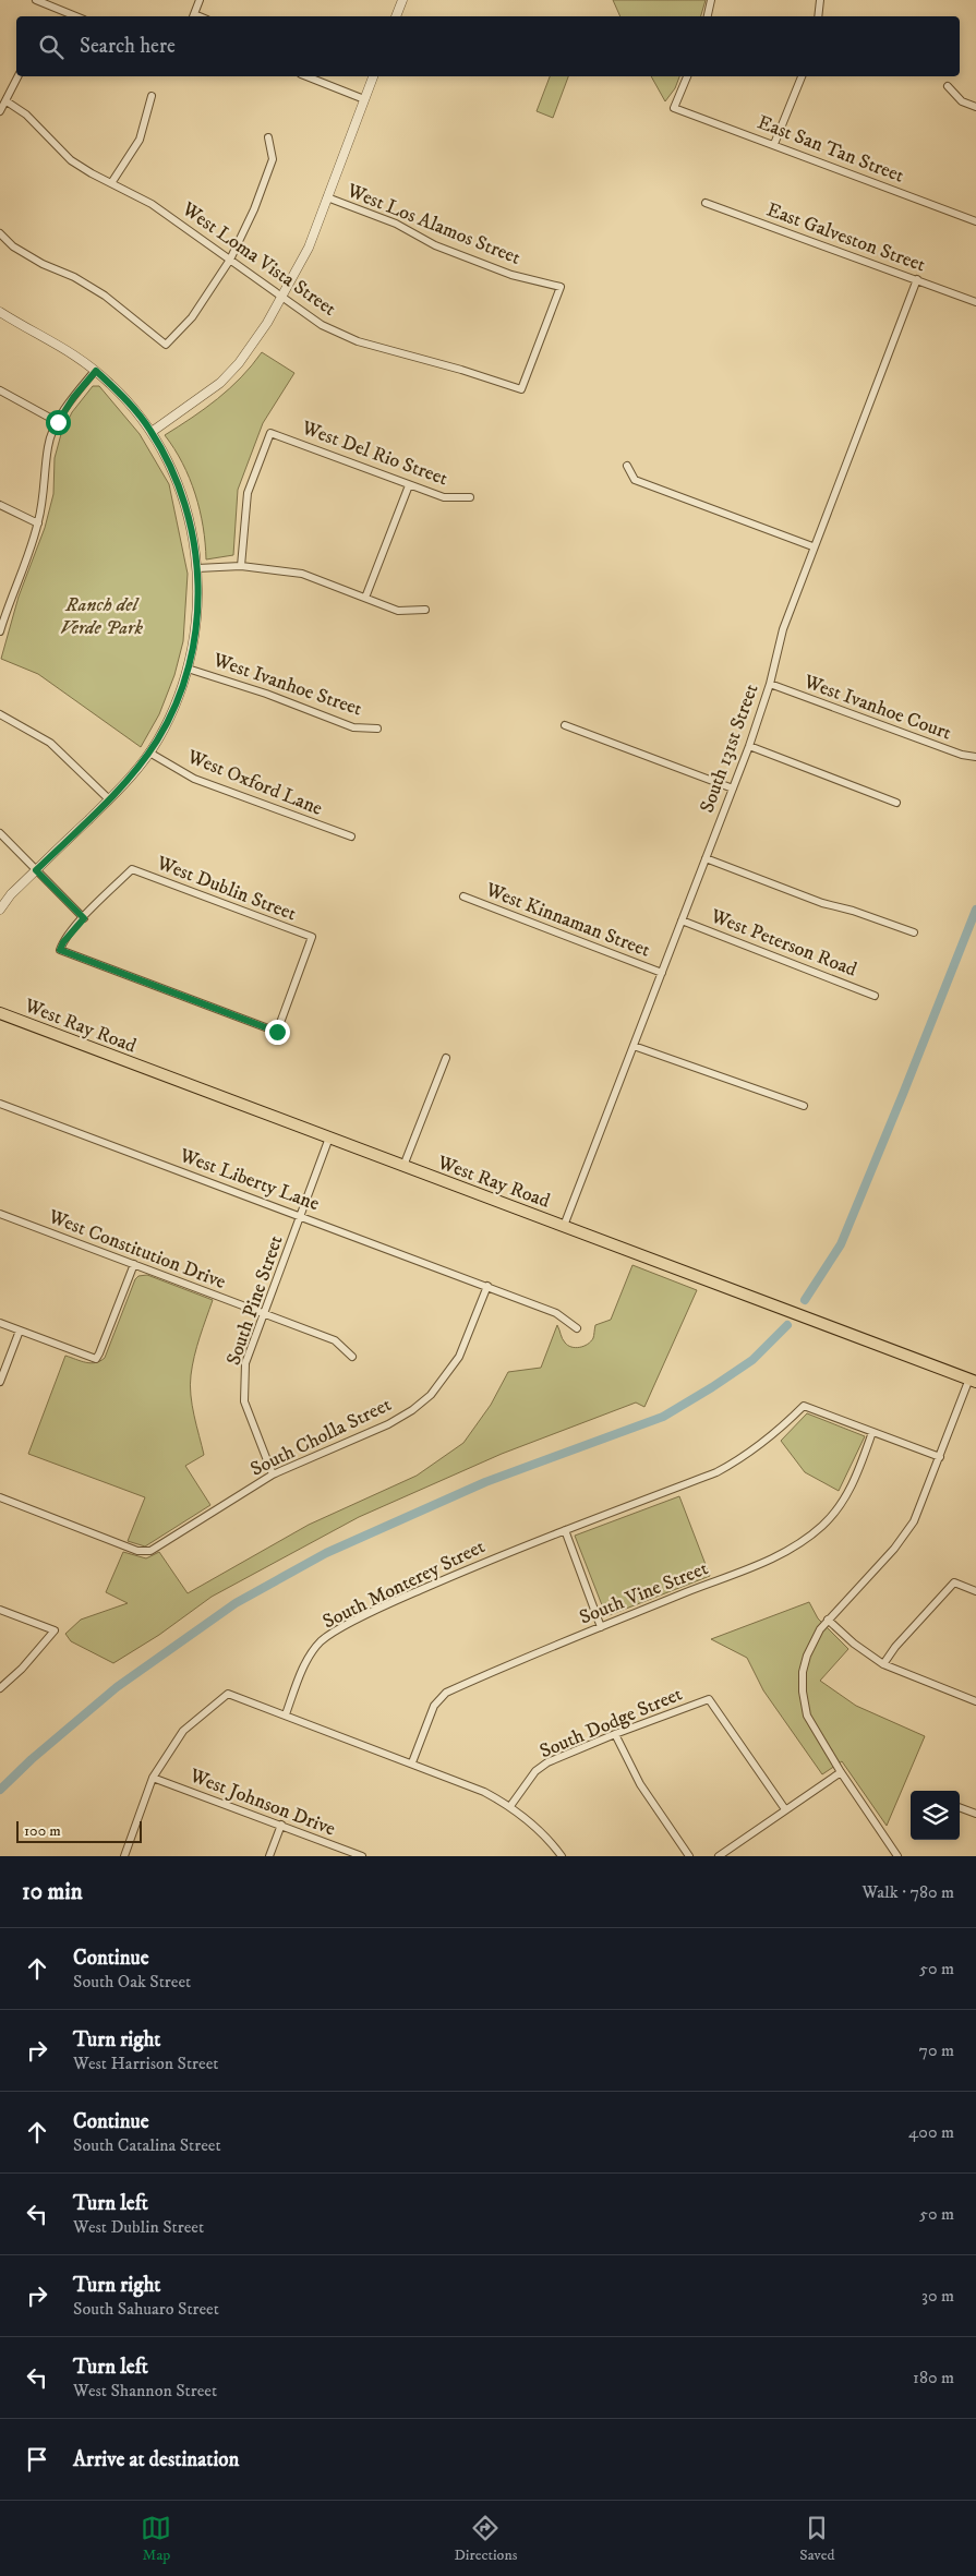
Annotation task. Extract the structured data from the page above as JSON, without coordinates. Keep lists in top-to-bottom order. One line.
{"streets":{"main road":["West Ray Road"],"street":["East San Tan Street","West Los Alamos Street","East Galveston Street","West Loma Vista Street","West Del Rio Street","West Ivanhoe Street","West Ivanhoe Court","South 131st Street","West Oxford Lane","West Dublin Street","West Kinnaman Street","West Peterson Road","West Liberty Lane","West Constitution Drive","South Pine Street","South Cholla Street","South Monterey Street","South Vine Street","South Dodge Street","West Johnson Drive"]},"crossings":[["West Los Alamos Street","West Loma Vista Street"],["East Galveston Street","South 131st Street"],["West Ivanhoe Court","South 131st Street"],["South 131st Street","West Kinnaman Street"],["South 131st Street","West Peterson Road"],["South 131st Street","West Ray Road"],["West Ray Road","South Pine Street"],["West Liberty Lane","South Pine Street"],["West Liberty Lane","South Cholla Street"],["West Constitution Drive","South Pine Street"],["South Pine Street","South Cholla Street"],["South Monterey Street","South Vine Street"]],"parks":["Ranch del Verde Park"],"scale_bar":"100 m","page":{"search":"Search here","scale":"100 m","heading":["10 min","Walk · 780 m"],"list":[["Continue","South Oak Street","50 m"],["Turn right","West Harrison Street","70 m"],["Continue","South Catalina Street","400 m"],["Turn left","West Dublin Street","50 m"],["Turn right","South Sahuaro Street","30 m"],["Turn left","West Shannon Street","180 m"],"Arrive at destination"],"nav":["Map","Directions","Saved"]}}
